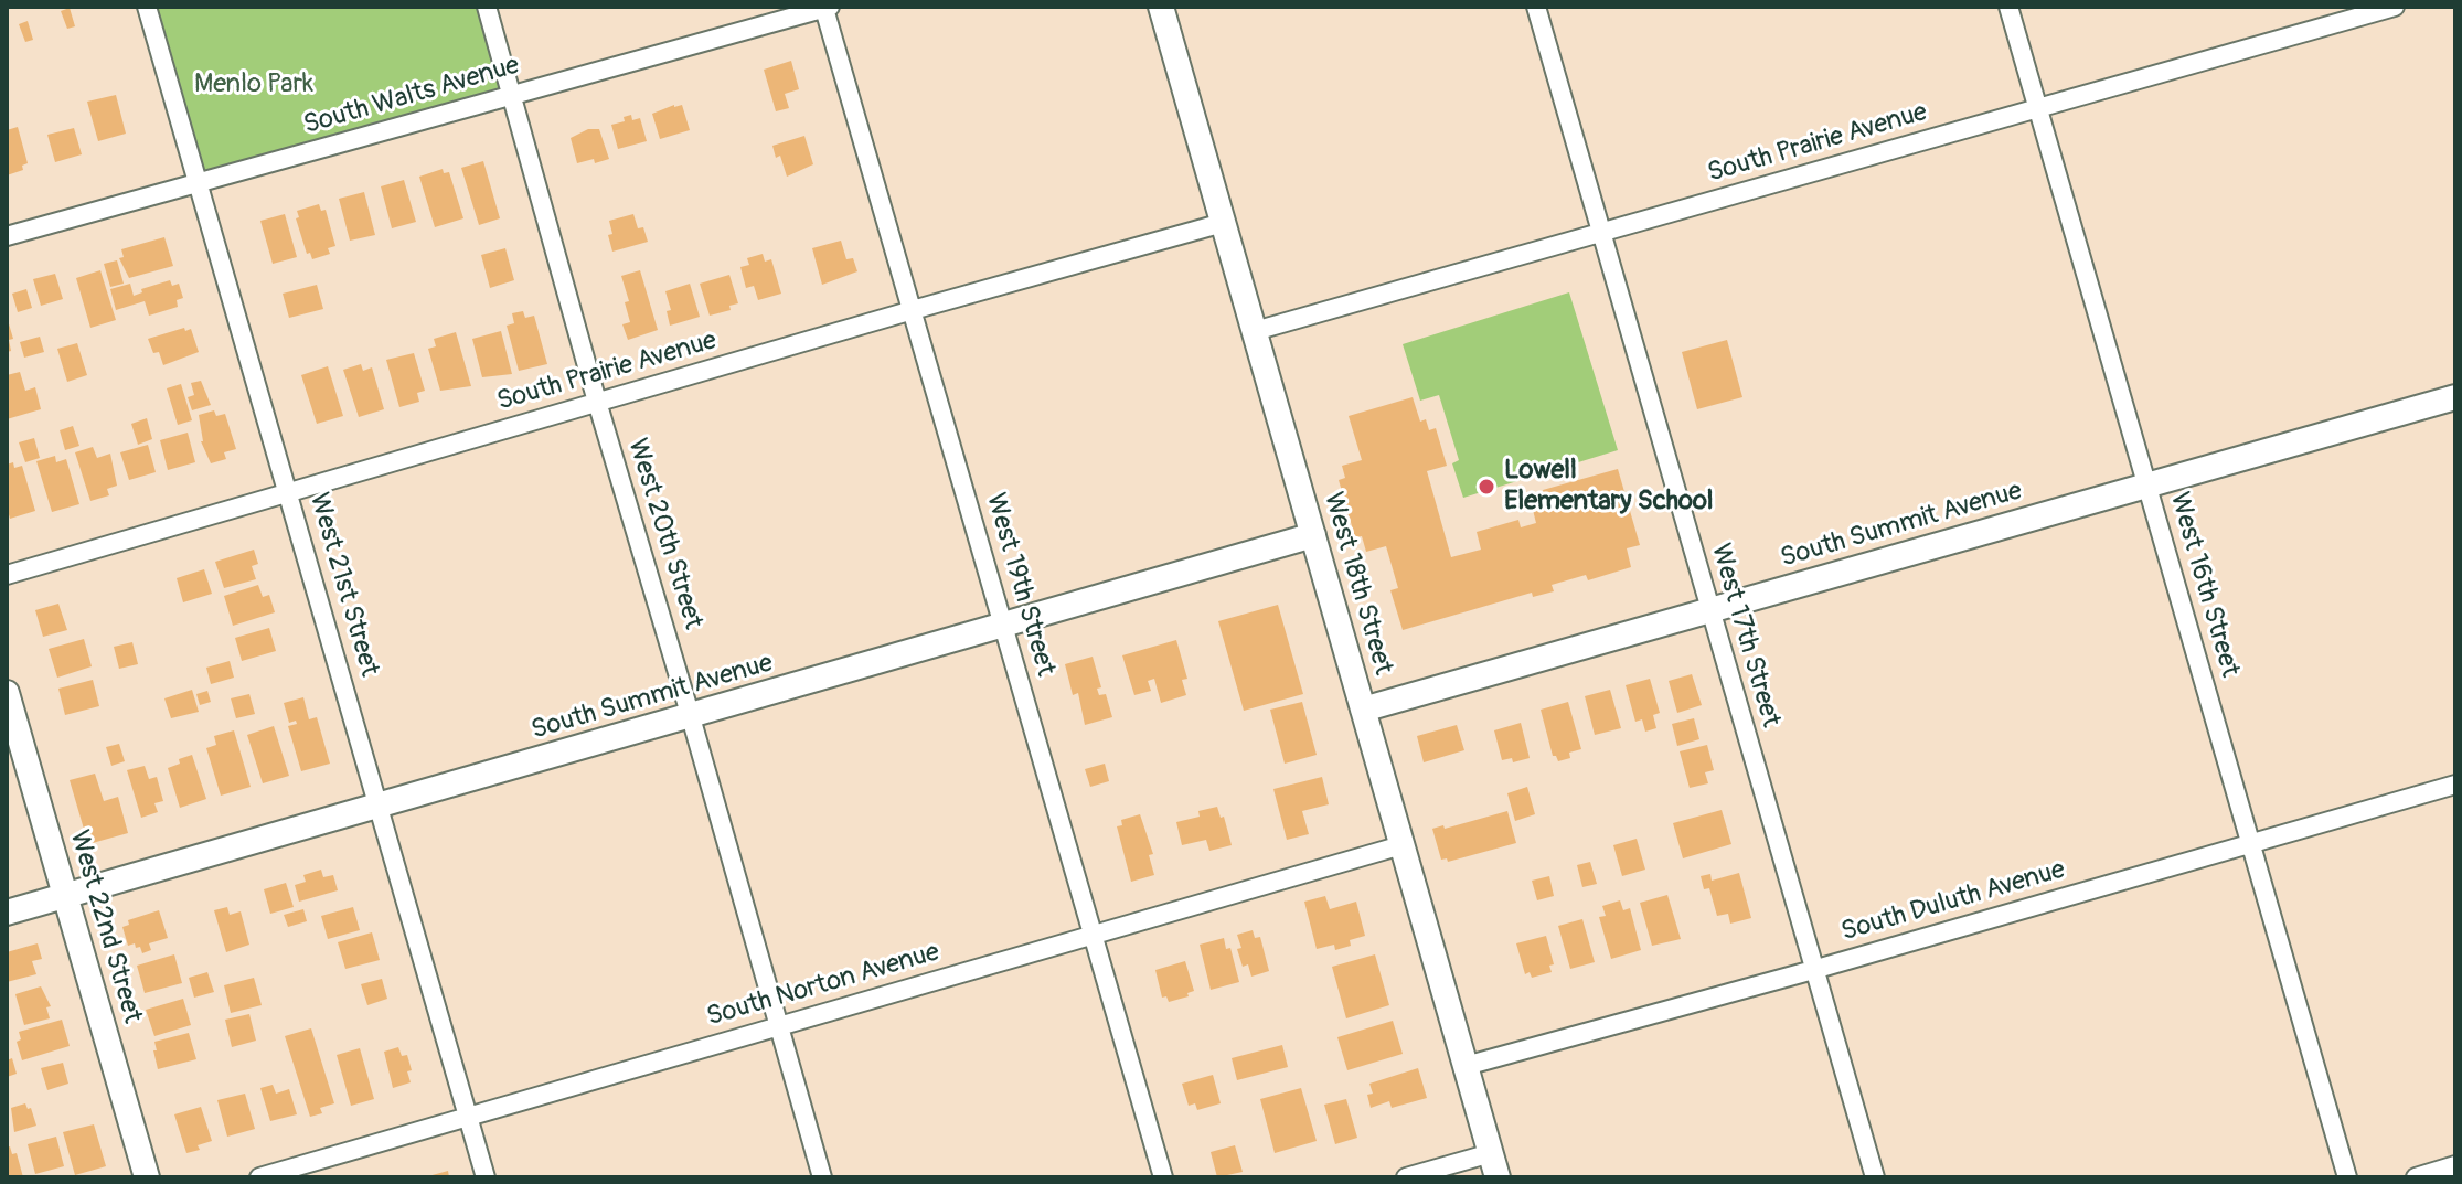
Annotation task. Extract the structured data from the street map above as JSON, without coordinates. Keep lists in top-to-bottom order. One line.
{"streets":{"street":["South Walts Avenue","South Prairie Avenue","South Summit Avenue","West 20th Street","West 18th Street","West 21st Street","West 19th Street","West 16th Street","West 17th Street","South Duluth Avenue","West 22nd Street","South Norton Avenue"]},"crossings":[["South Walts Avenue","West 20th Street"],["South Walts Avenue","West 21st Street"],["South Walts Avenue","West 19th Street"],["South Prairie Avenue","West 20th Street"],["South Prairie Avenue","West 18th Street"],["South Prairie Avenue","West 21st Street"],["South Prairie Avenue","West 19th Street"],["South Prairie Avenue","West 16th Street"],["South Prairie Avenue","West 17th Street"],["South Summit Avenue","West 20th Street"],["South Summit Avenue","West 18th Street"],["South Summit Avenue","West 21st Street"],["South Summit Avenue","West 19th Street"],["South Summit Avenue","West 16th Street"],["South Summit Avenue","West 17th Street"],["South Summit Avenue","West 22nd Street"],["West 20th Street","South Norton Avenue"],["West 18th Street","South Duluth Avenue"],["West 18th Street","South Norton Avenue"],["West 21st Street","South Norton Avenue"],["West 19th Street","South Norton Avenue"],["West 16th Street","South Duluth Avenue"],["West 17th Street","South Duluth Avenue"]],"parks":["Menlo Park"],"places":["Lowell Elementary School"]}
